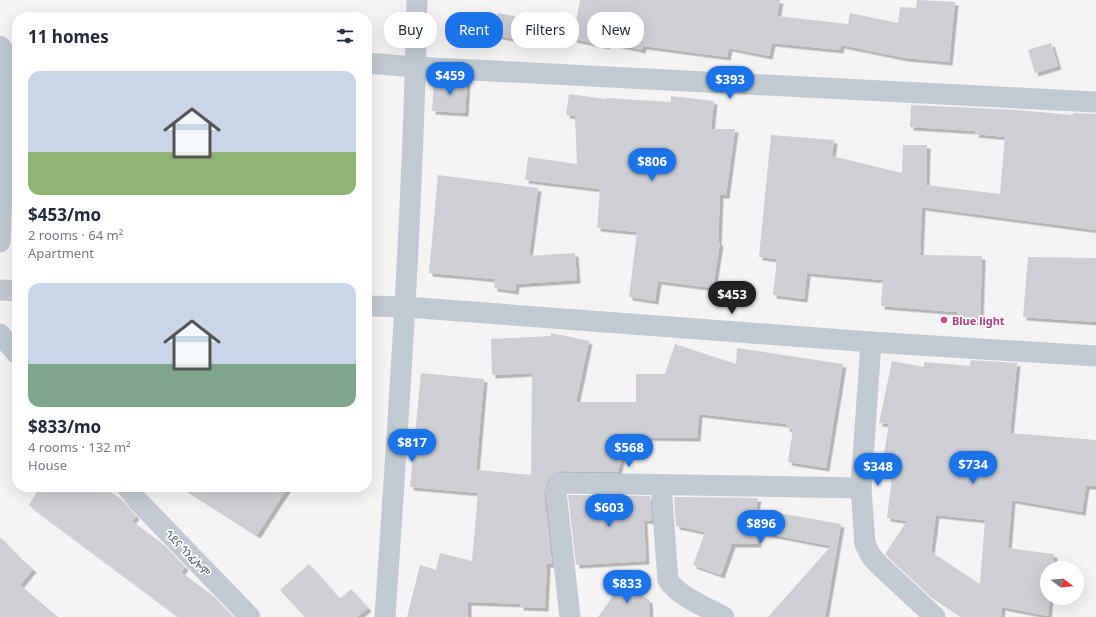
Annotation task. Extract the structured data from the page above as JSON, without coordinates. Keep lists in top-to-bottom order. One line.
{"streets":{"street":["ጎደና ጎንፈሎም"]},"places":["Blue light"],"north":"right","page":{"chip":["Buy","Rent","Filters","New"],"heading":"11 homes","list":[{"name":"$453/mo","note":"2 rooms · 64 m² · Apartment"},{"name":"$833/mo","note":"4 rooms · 132 m² · House"}],"price":["$459","$393","$806","$453","$817","$568","$734","$348","$603","$896","$833"]}}
